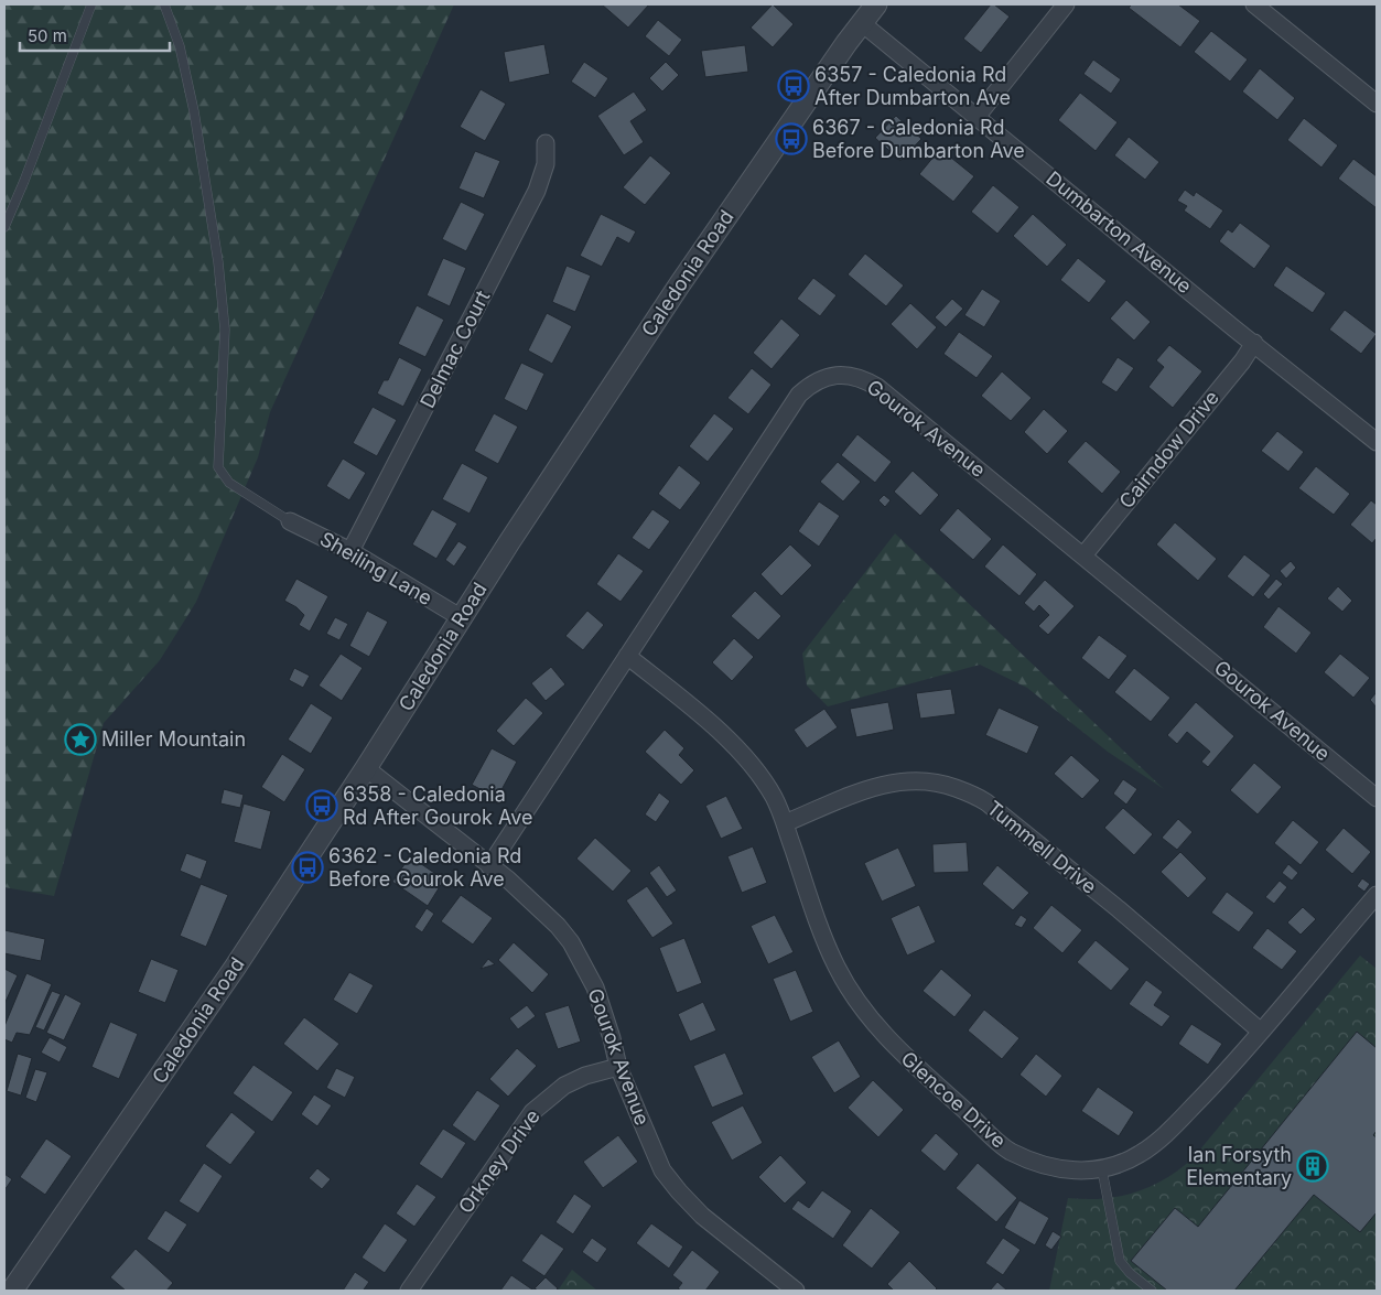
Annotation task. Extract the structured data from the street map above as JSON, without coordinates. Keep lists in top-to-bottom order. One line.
{"streets":{"street":["Dumbarton Avenue","Caledonia Road","Delmac Court","Gourok Avenue","Cairndow Drive","Sheiling Lane","Tummell Drive","Glencoe Drive","Orkney Drive"]},"crossings":[["Dumbarton Avenue","Caledonia Road"],["Dumbarton Avenue","Cairndow Drive"],["Caledonia Road","Gourok Avenue"],["Caledonia Road","Sheiling Lane"],["Delmac Court","Sheiling Lane"],["Gourok Avenue","Cairndow Drive"],["Gourok Avenue","Glencoe Drive"],["Gourok Avenue","Orkney Drive"],["Tummell Drive","Glencoe Drive"]],"places":{"bus stop":["6357 - Caledonia Rd After Dumbarton Ave","6367 - Caledonia Rd Before Dumbarton Ave","6358 - Caledonia Rd After Gourok Ave","6362 - Caledonia Rd Before Gourok Ave"],"place":["Miller Mountain"],"building":["Ian Forsyth Elementary"]},"scale_bar":"50 m"}
